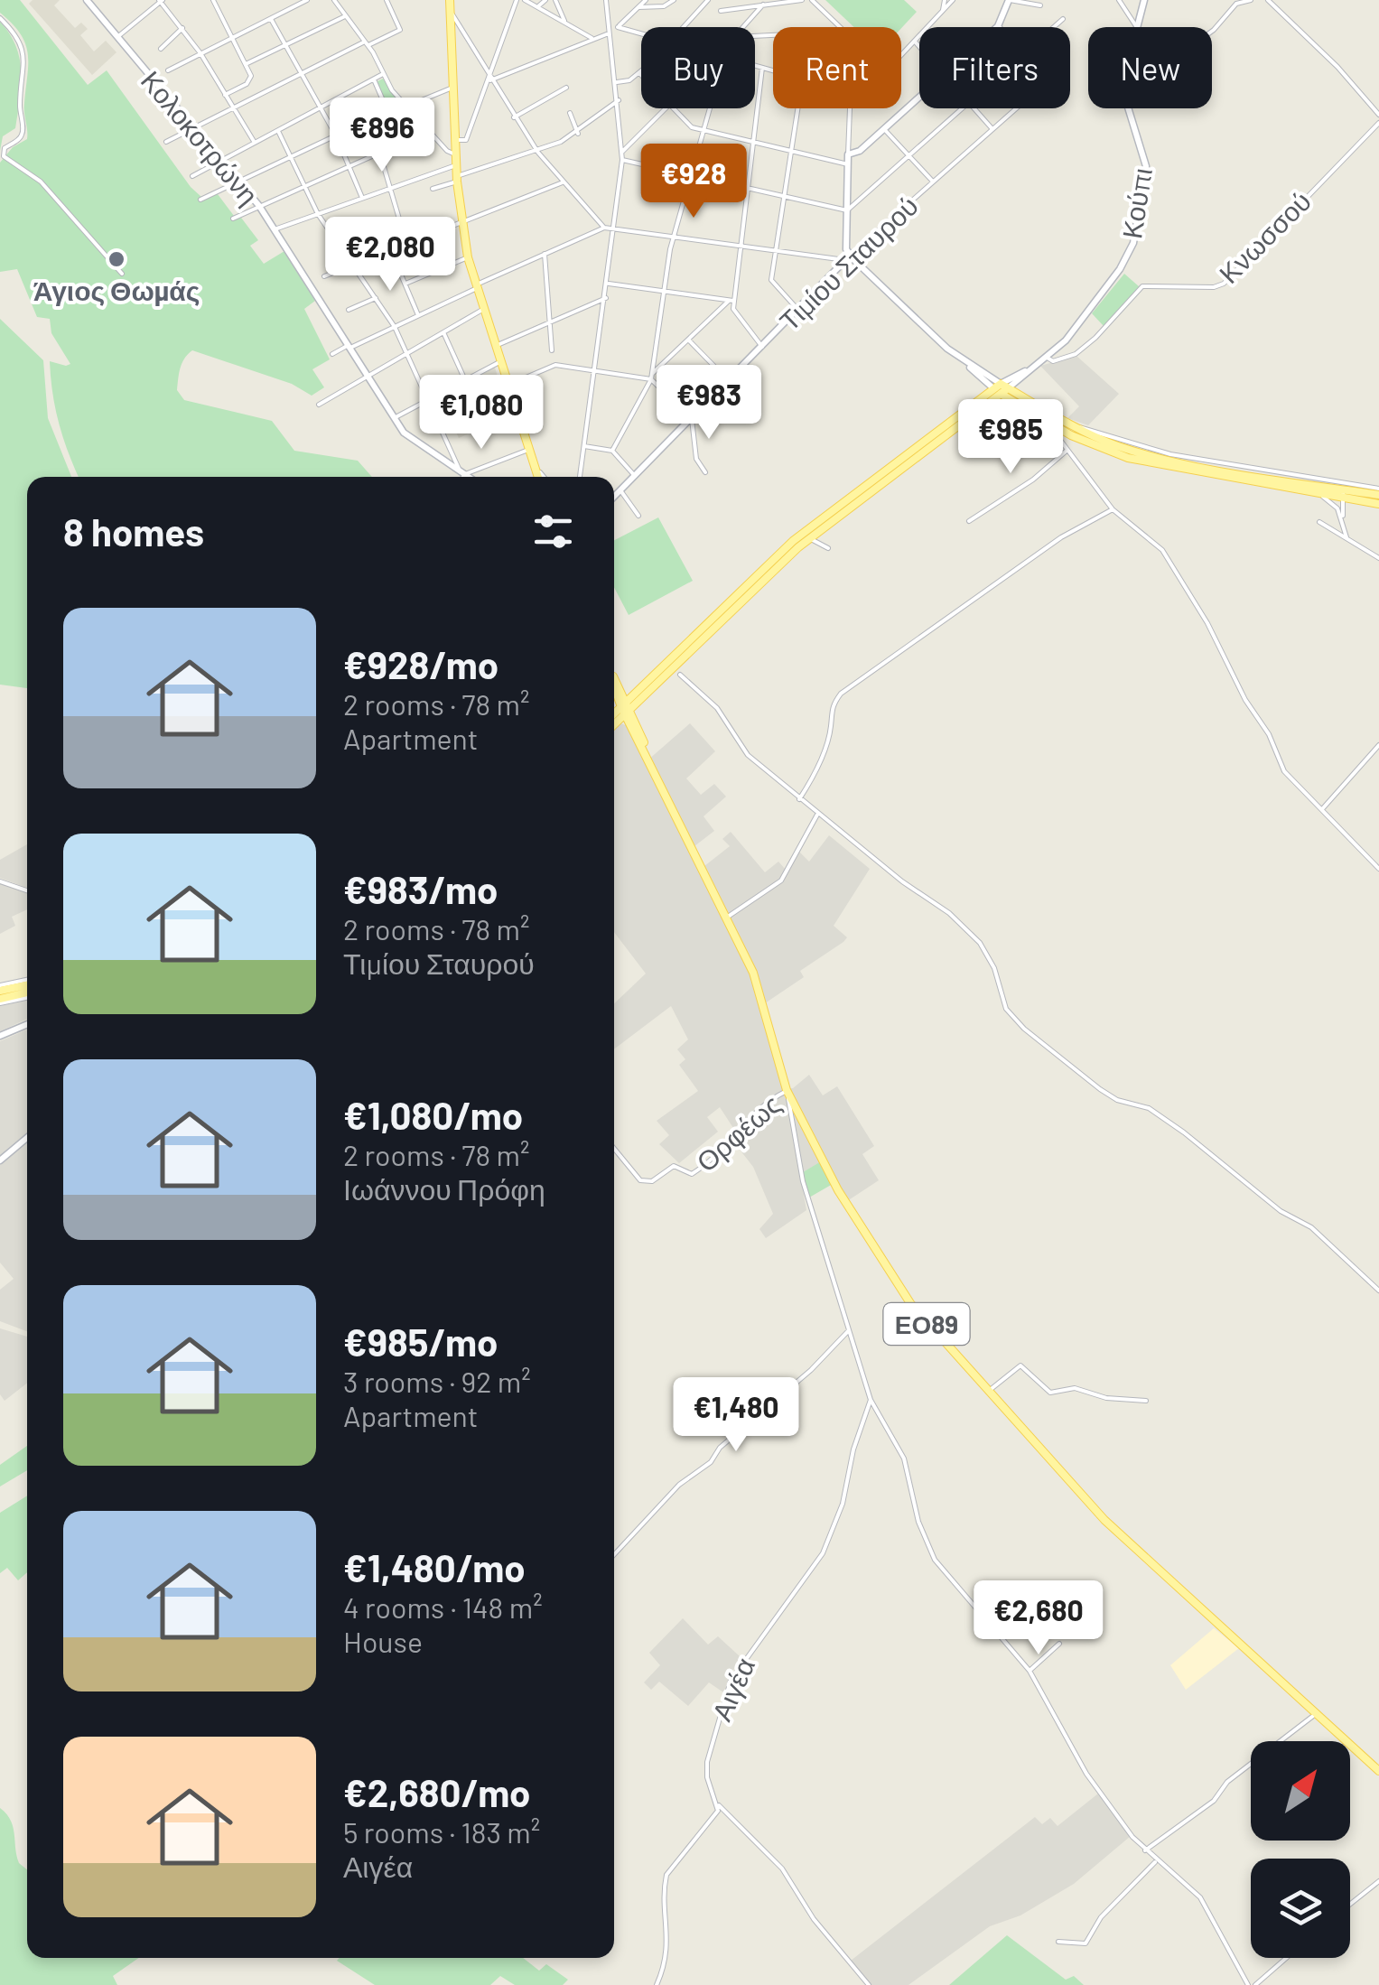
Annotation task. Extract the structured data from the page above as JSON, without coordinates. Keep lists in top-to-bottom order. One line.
{"streets":{"main road":["ΕΟ89"],"street":["Κολοκοτρώνη","Κούπι","Κνωσσού","Τιμίου Σταυρού","Ορφέως","Αιγέα"]},"crossings":[["Κούπι","Κνωσσού"],["Ορφέως","ΕΟ89"]],"places":["Άγιος Θωμάς"],"north":"top right","page":{"chip":["Buy","Rent","Filters","New"],"price":["€896","€928","€2,080","€983","€1,080","€985","€1,480","€2,680"],"heading":"8 homes","list":[{"name":"€928/mo","note":"2 rooms · 78 m² · Apartment"},{"name":"€983/mo","note":"2 rooms · 78 m² · Τιμίου Σταυρού"},{"name":"€1,080/mo","note":"2 rooms · 78 m² · Ιωάννου Πρόφη"},{"name":"€985/mo","note":"3 rooms · 92 m² · Apartment"},{"name":"€1,480/mo","note":"4 rooms · 148 m² · House"},{"name":"€2,680/mo","note":"5 rooms · 183 m² · Αιγέα"}]}}
